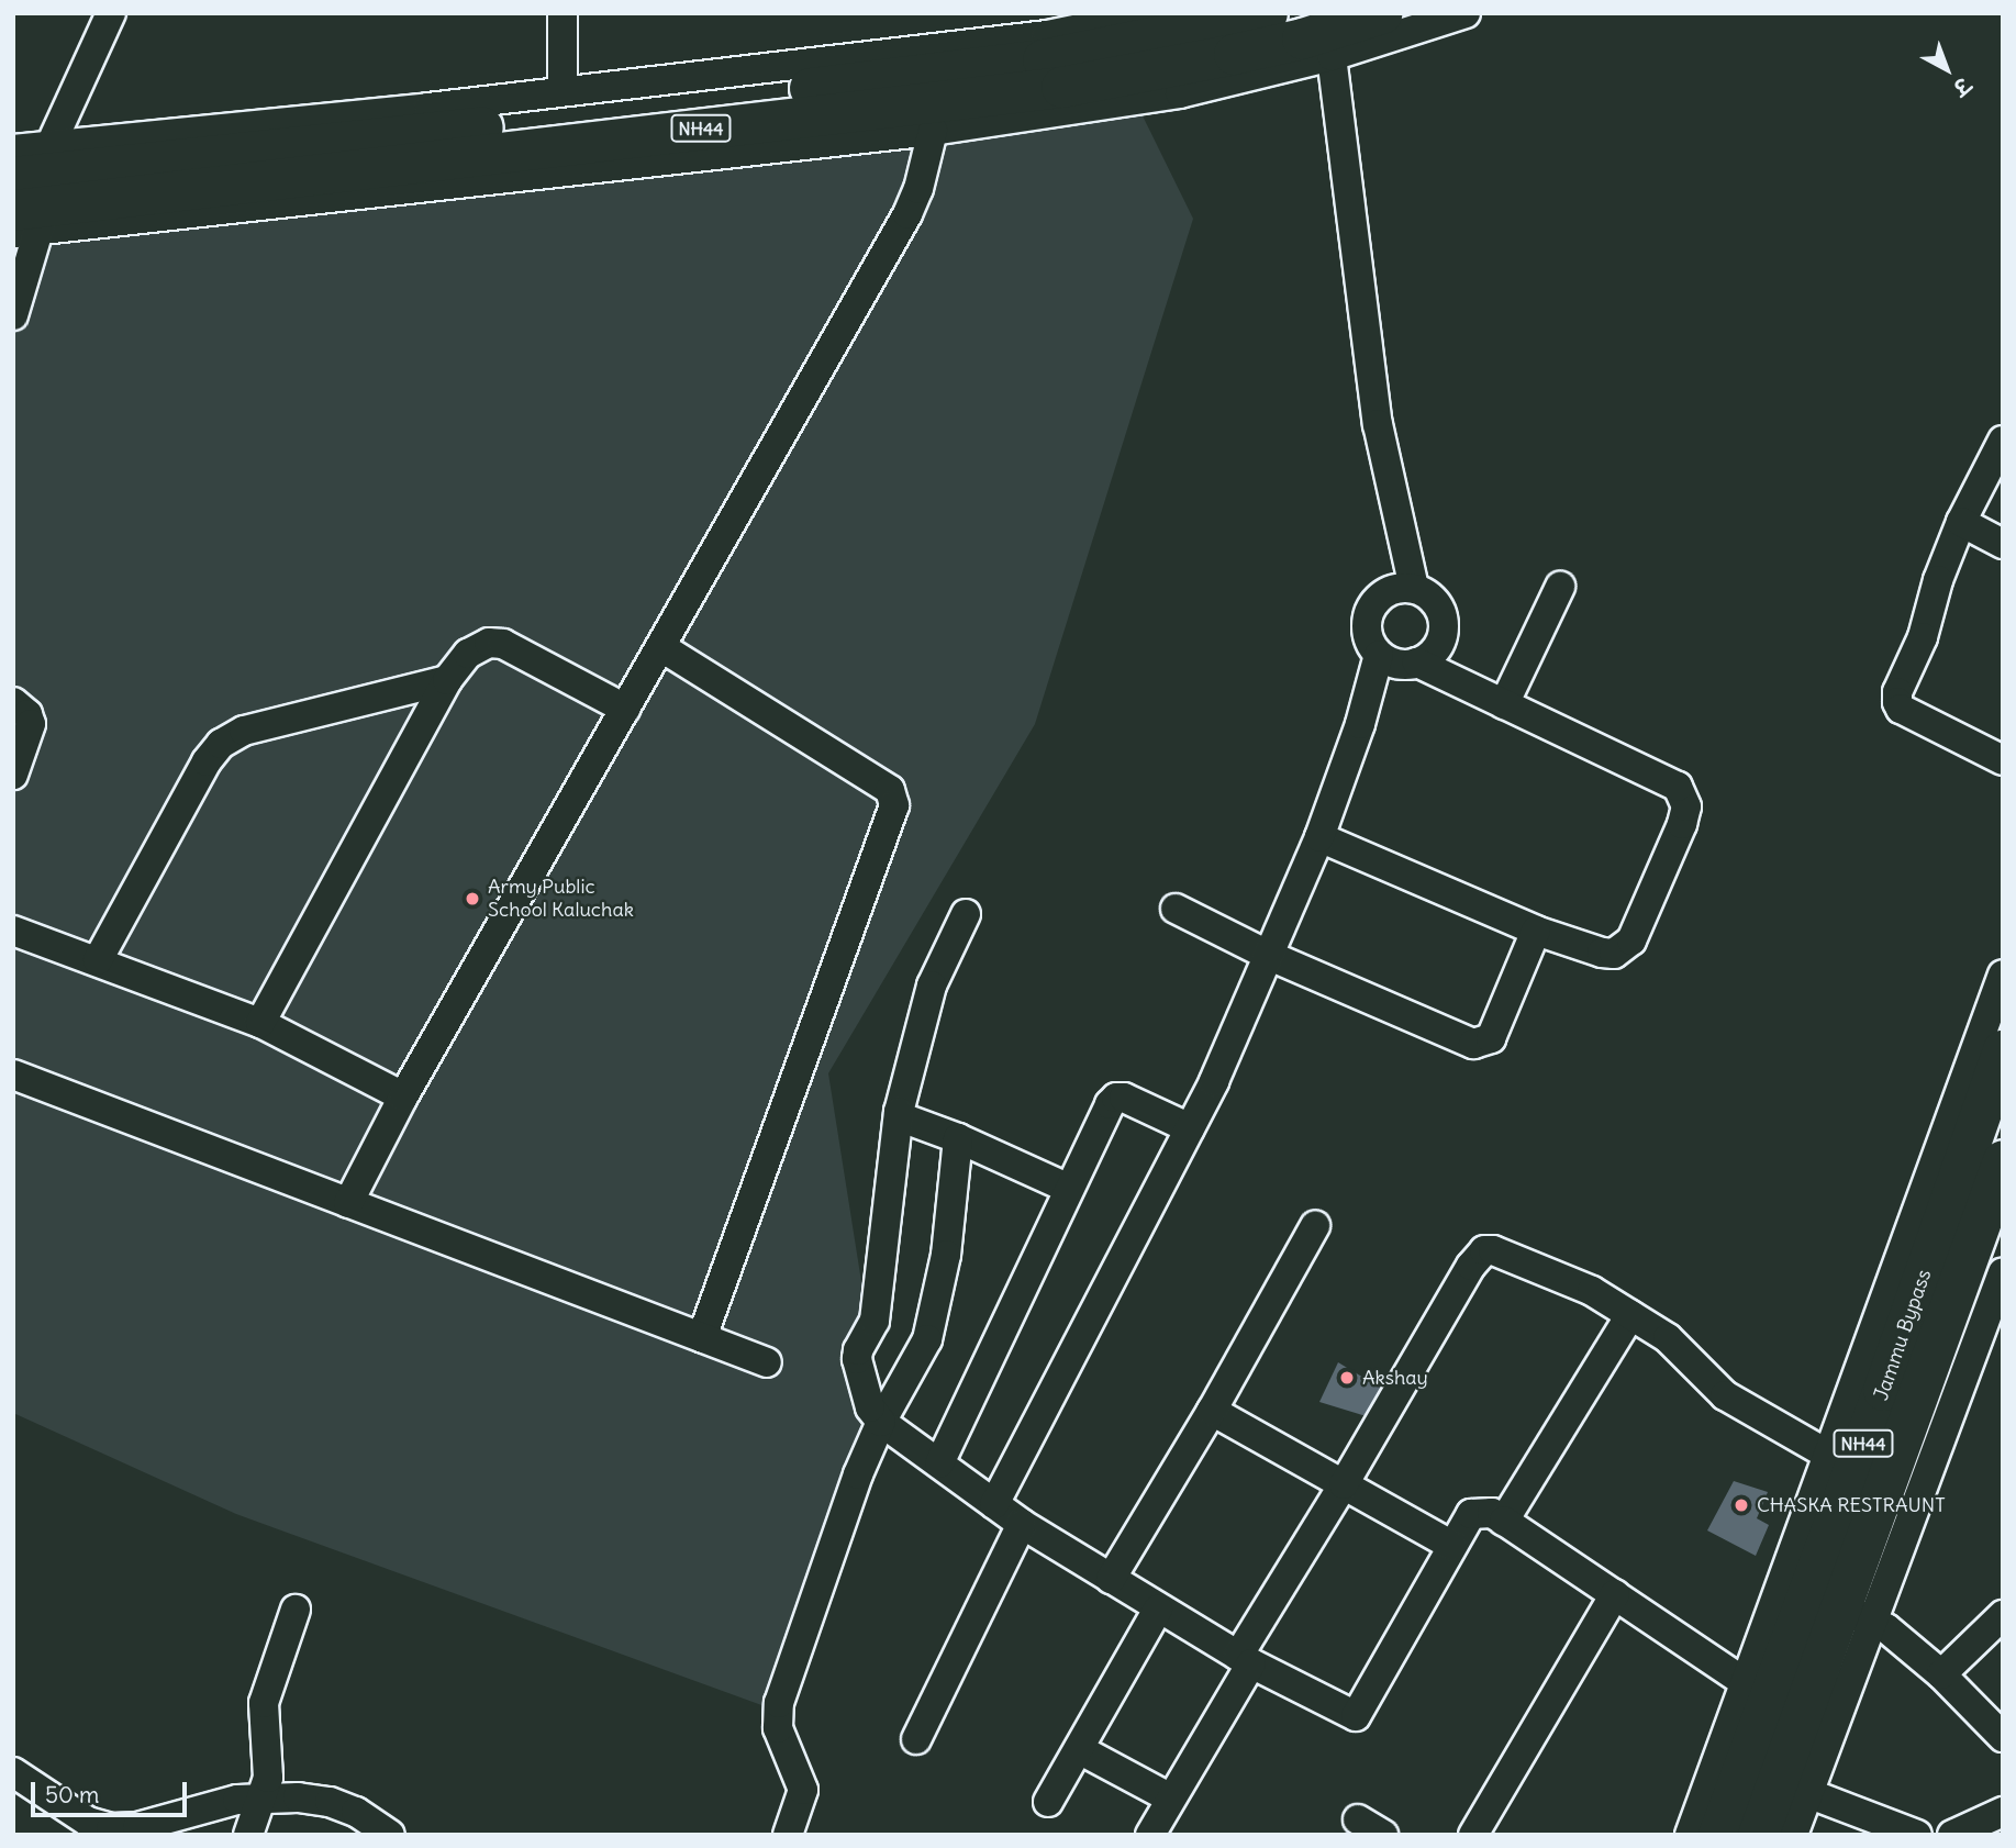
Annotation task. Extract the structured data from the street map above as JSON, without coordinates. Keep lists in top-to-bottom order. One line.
{"streets":{"highway":["NH44","Jammu Bypass"]},"places":["Army Public School Kaluchak","Akshay","CHASKA RESTRAUNT"],"scale_bar":"50 m","north":"bottom right"}
